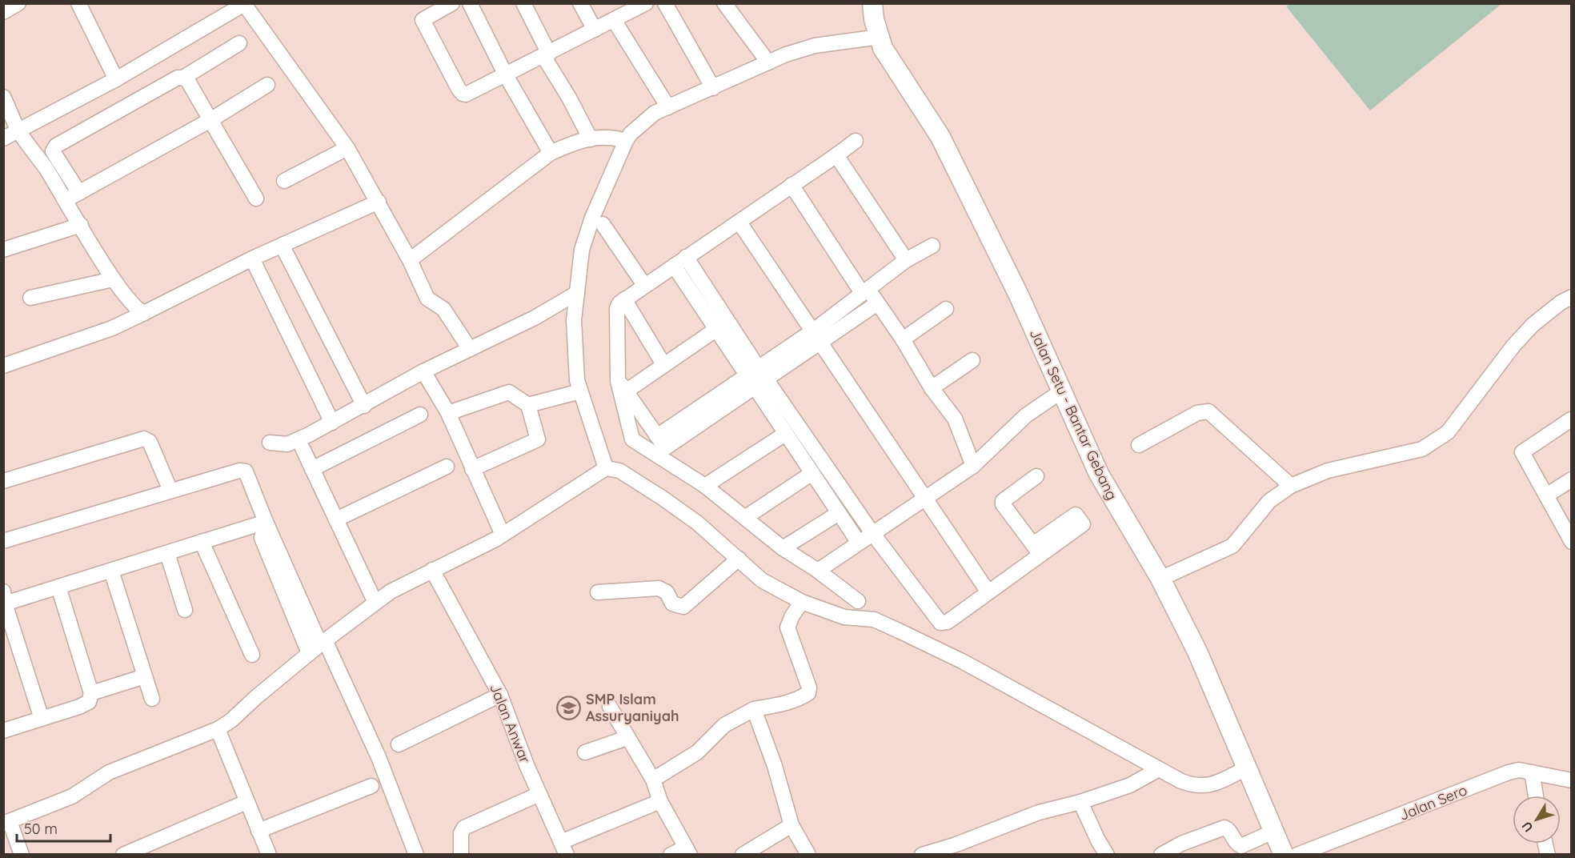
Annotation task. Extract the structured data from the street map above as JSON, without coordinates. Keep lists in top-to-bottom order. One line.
{"streets":{"main road":["Jalan Setu - Bantar Gebang"],"street":["Jalan Anwar","Jalan Sero"]},"places":{"school or university":["SMP Islam Assuryaniyah"]},"scale_bar":"50 m","north":"bottom left"}
